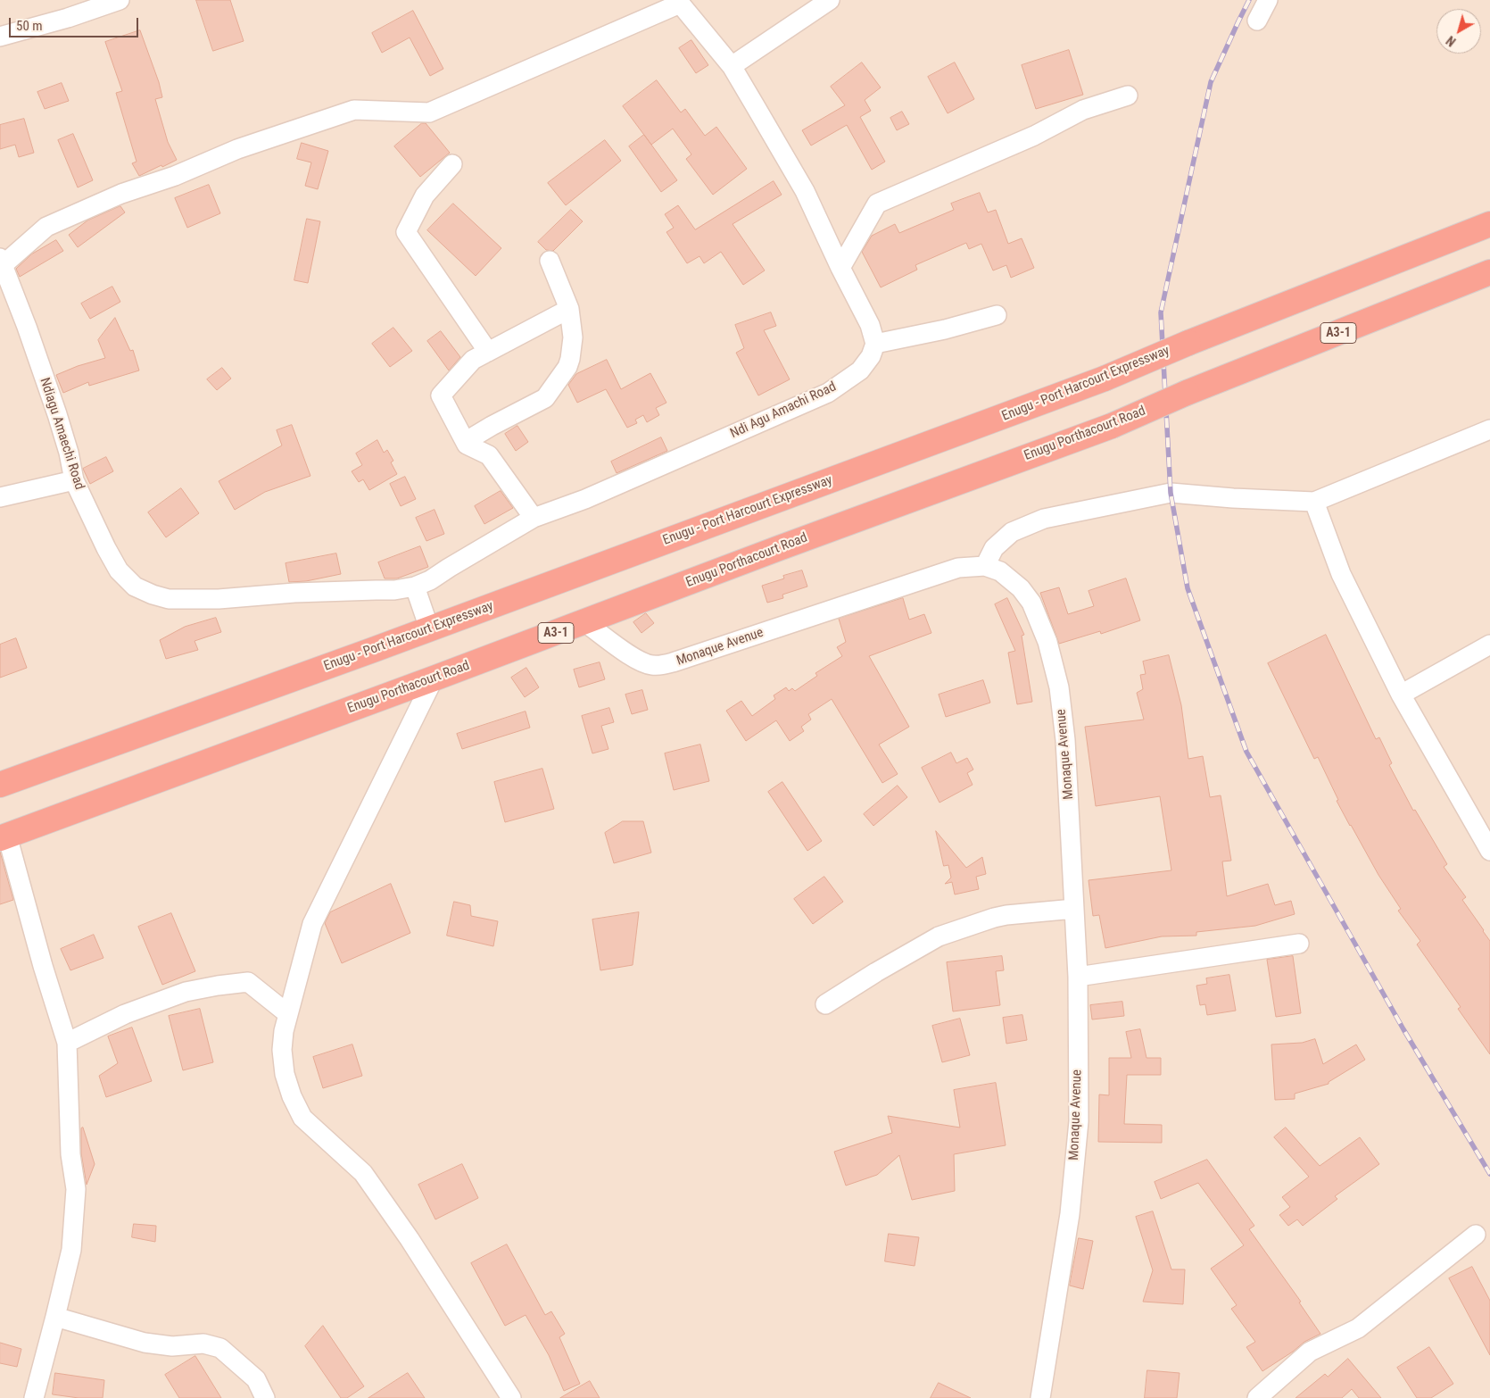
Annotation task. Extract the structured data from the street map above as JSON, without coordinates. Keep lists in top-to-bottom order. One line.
{"streets":{"highway":["A3-1","Enugu - Port Harcourt Expressway","Enugu Porthacourt Road"],"street":["Ndi Agu Amachi Road","Ndiagu Amaechi Road","Monaque Avenue"]},"crossings":[["Ndi Agu Amachi Road","Ndiagu Amaechi Road"],["Enugu Porthacourt Road","Monaque Avenue"]],"scale_bar":"50 m","north":"bottom left"}
